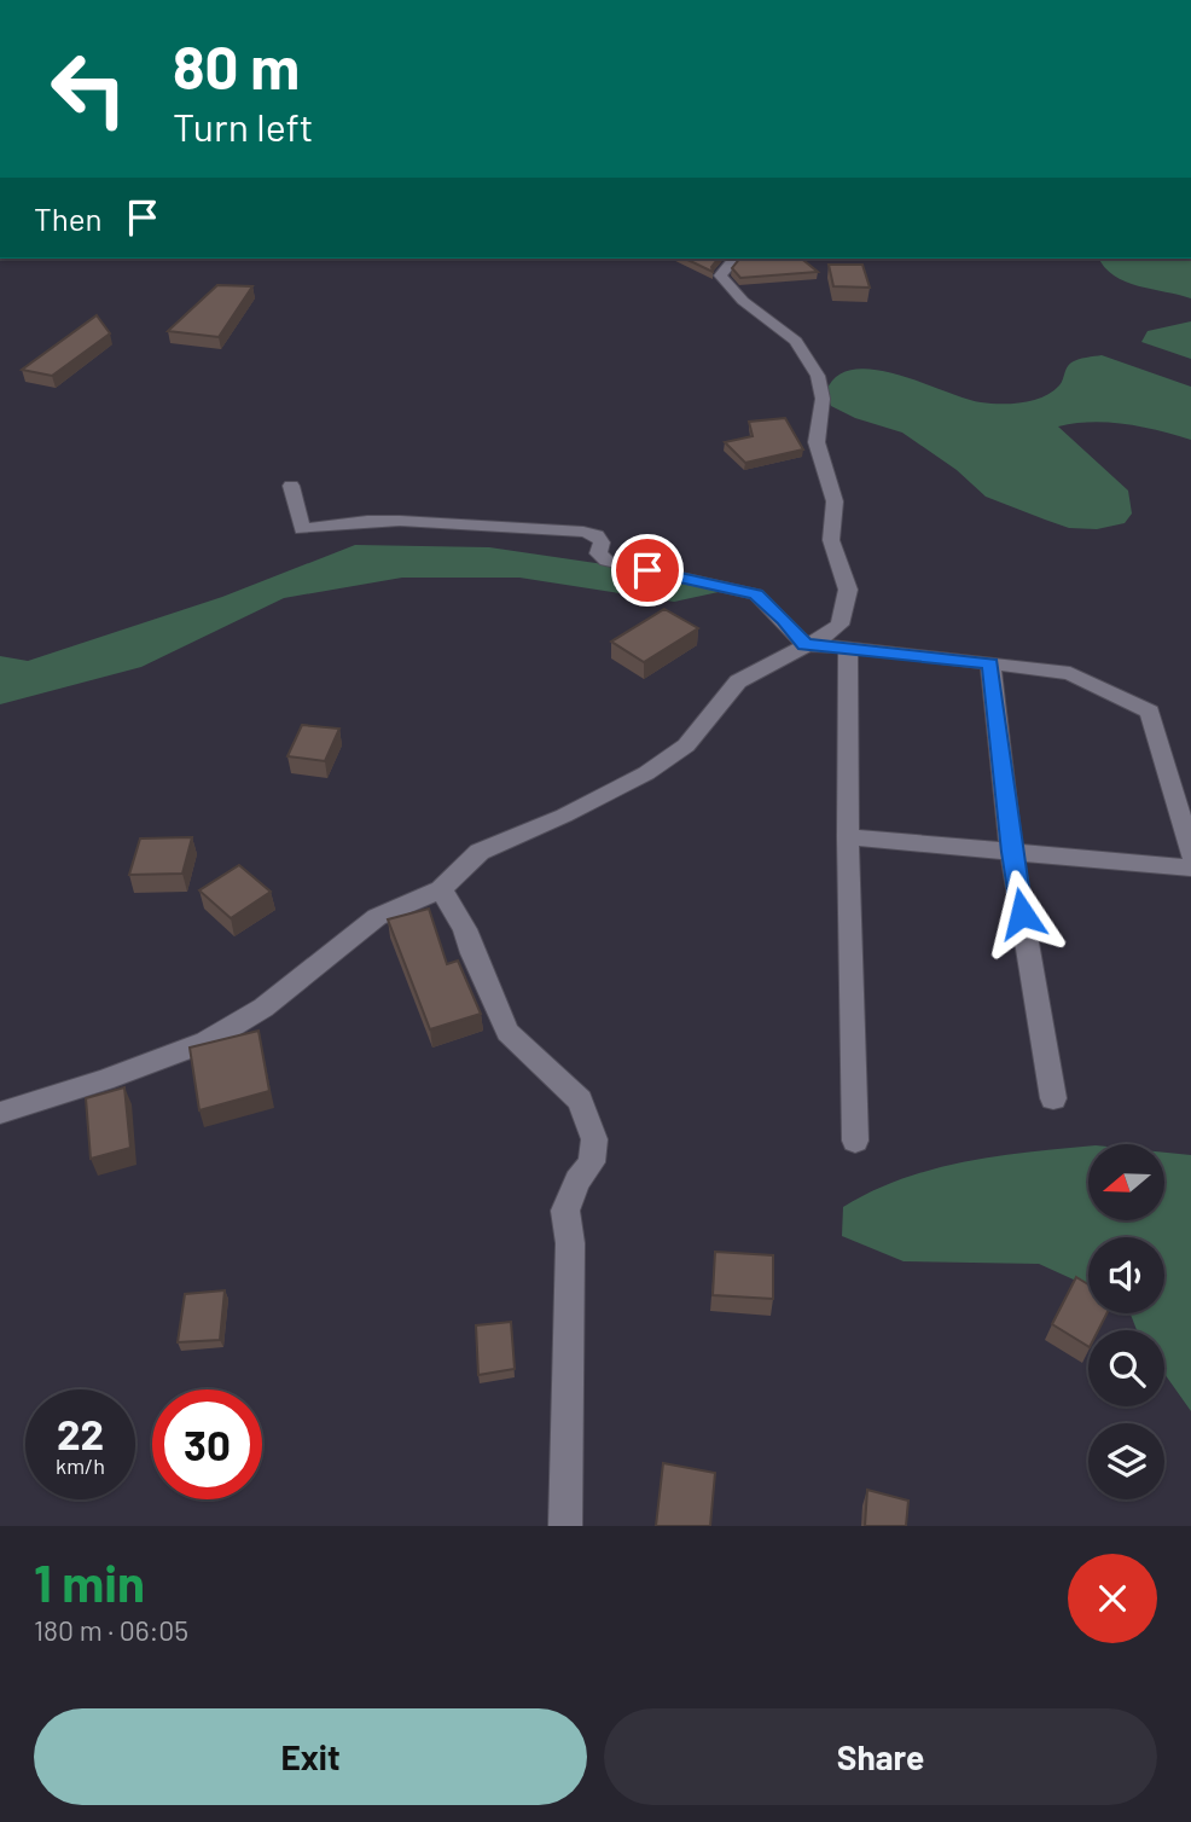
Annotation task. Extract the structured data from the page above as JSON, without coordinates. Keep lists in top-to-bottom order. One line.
{"north":"left","page":{"turn":["80 m","Turn left"],"then":"Then","speed":"22 km/h","limit":"30","heading":["1 min","180 m · 06:05"],"buttons":["Exit","Share"]}}
